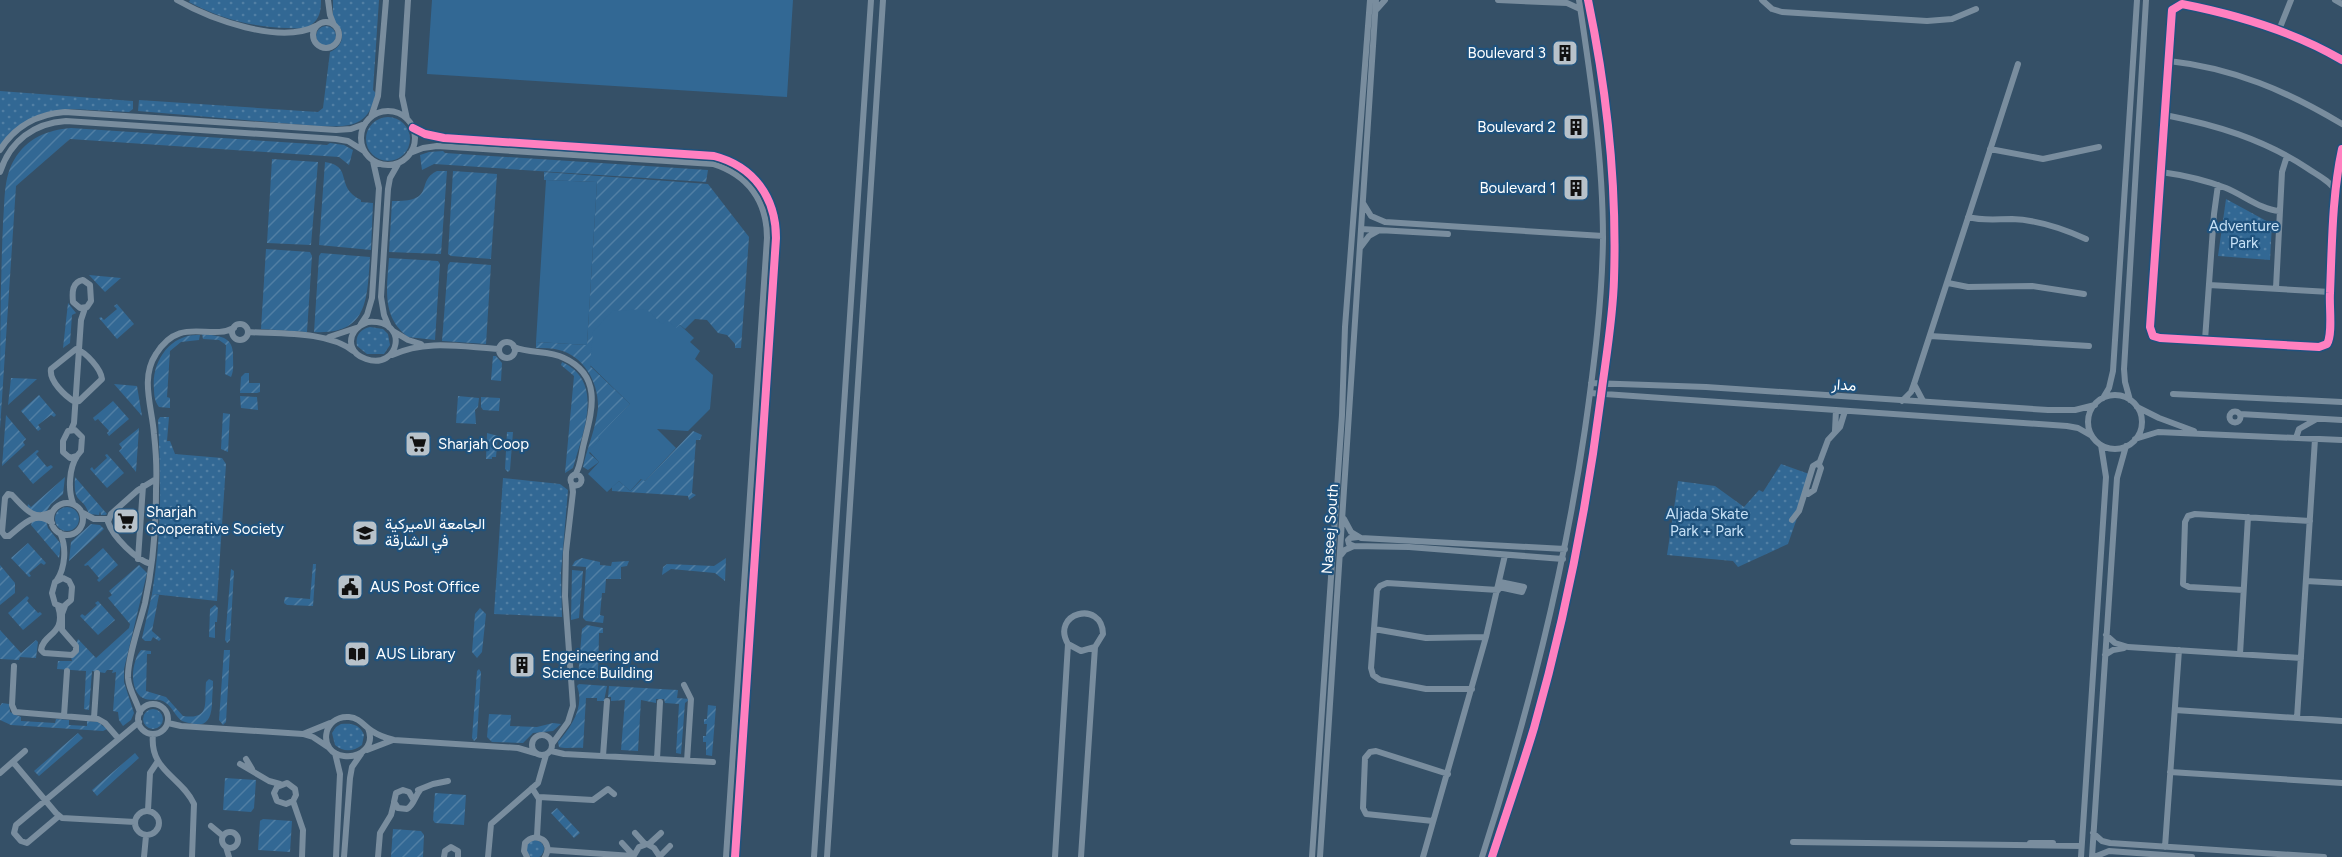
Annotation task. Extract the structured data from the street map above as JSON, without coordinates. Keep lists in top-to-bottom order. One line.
{"streets":{"street":["مدار","Naseej South"]},"parks":["Adventure Park","Aljada Skate Park + Park"],"places":{"building":["Boulevard 3","Boulevard 2","Boulevard 1","Engeineering and Science Building"],"supermarket":["Sharjah Coop","Sharjah Cooperative Society"],"school or university":["الجامعة الاميركية في الشارقة"],"public building":["AUS Post Office"],"library":["AUS Library"]}}
